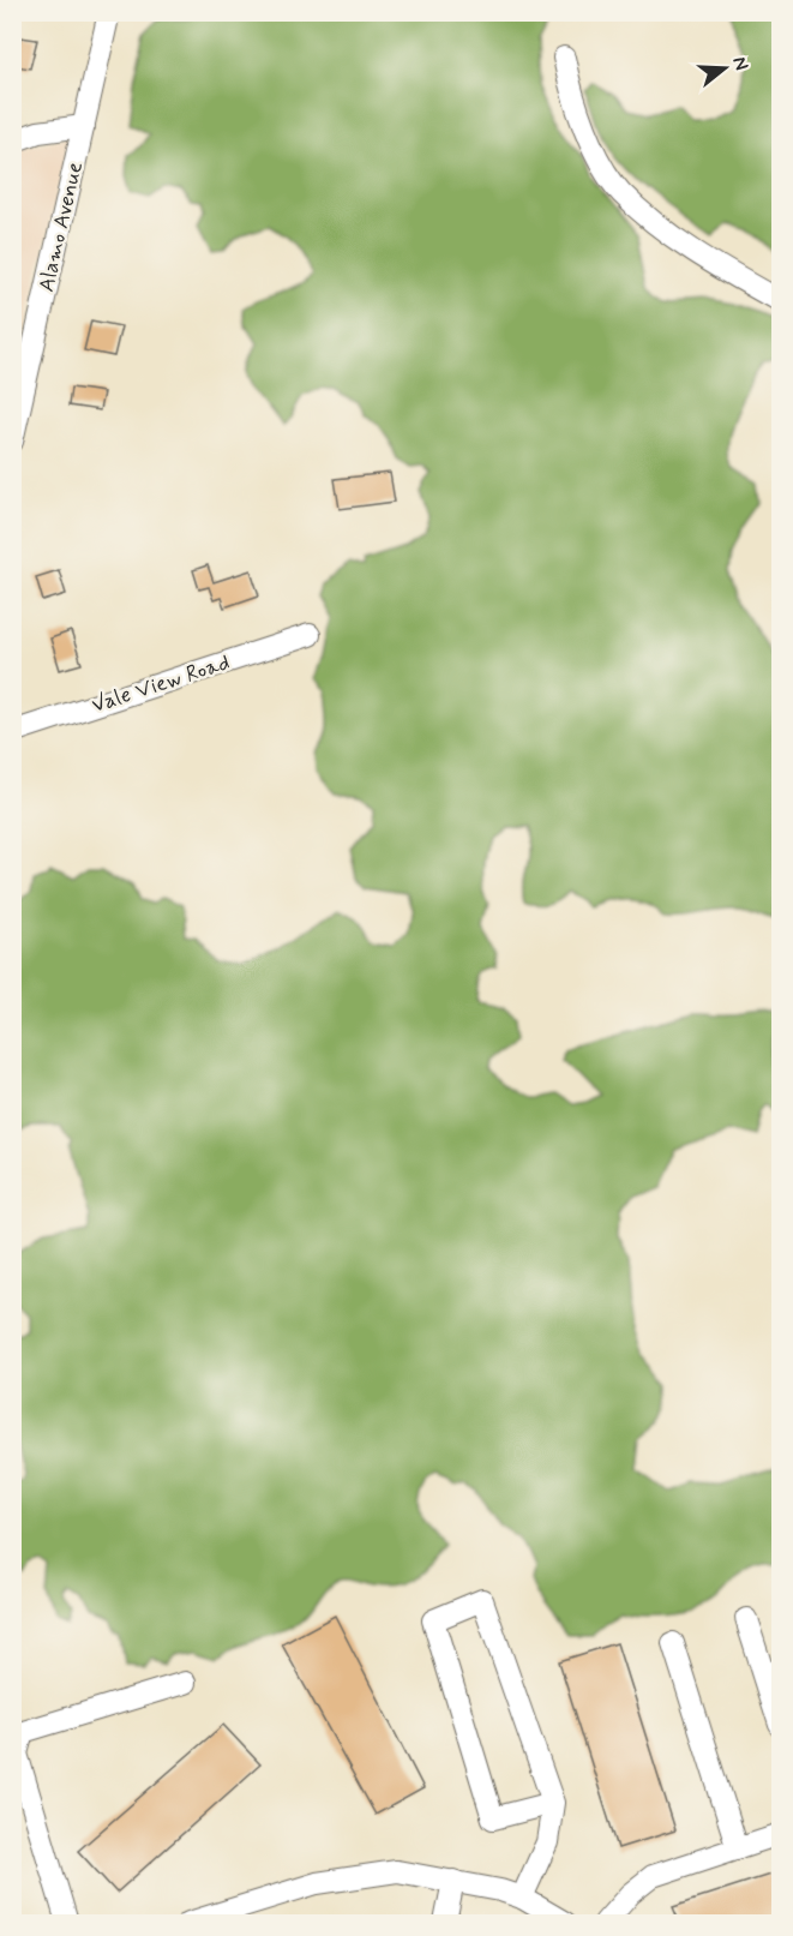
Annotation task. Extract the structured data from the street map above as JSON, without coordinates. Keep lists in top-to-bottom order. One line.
{"streets":{"street":["Alamo Avenue","Vale View Road"]},"north":"right"}
